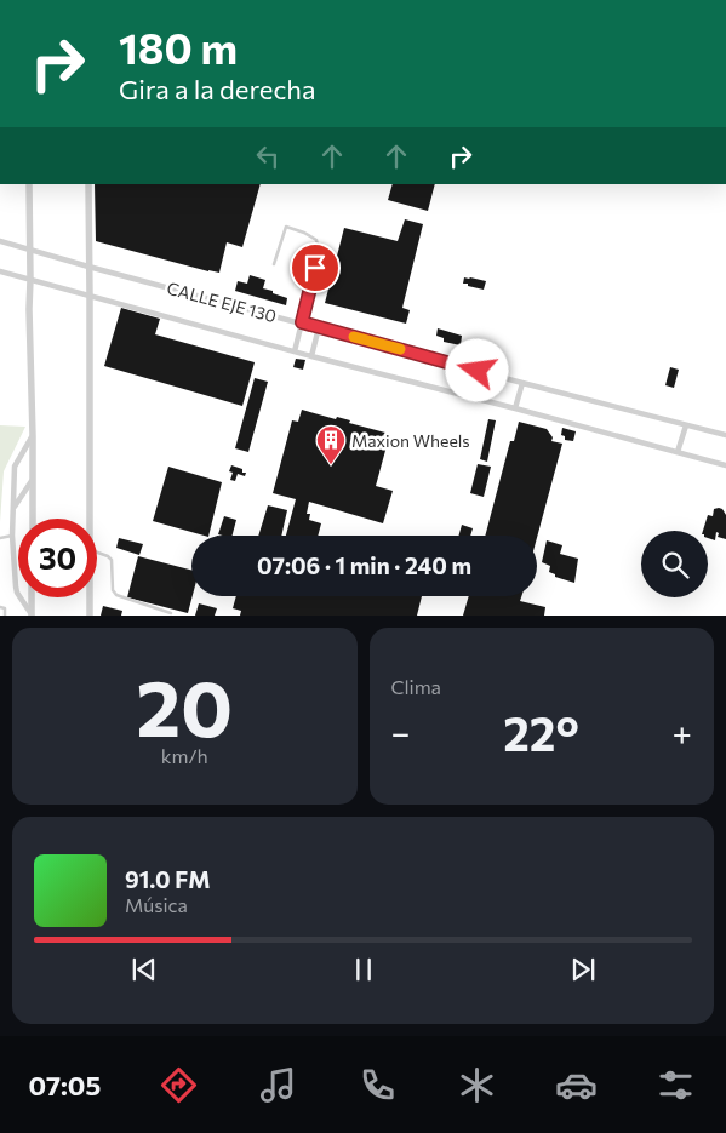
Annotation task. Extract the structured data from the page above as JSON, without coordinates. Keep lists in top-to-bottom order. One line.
{"streets":{"street":["CALLE EJE 130"]},"places":{"building":["Maxion Wheels"]},"page":{"turn":["180 m","Gira a la derecha"],"limit":"30","trip":"07:06 · 1 min · 240 m","tile":[["20","km/h"],"Clima"],"heat":["−","22°","+"],"song":["91.0 FM","Música"],"tabs":"07:05"}}
